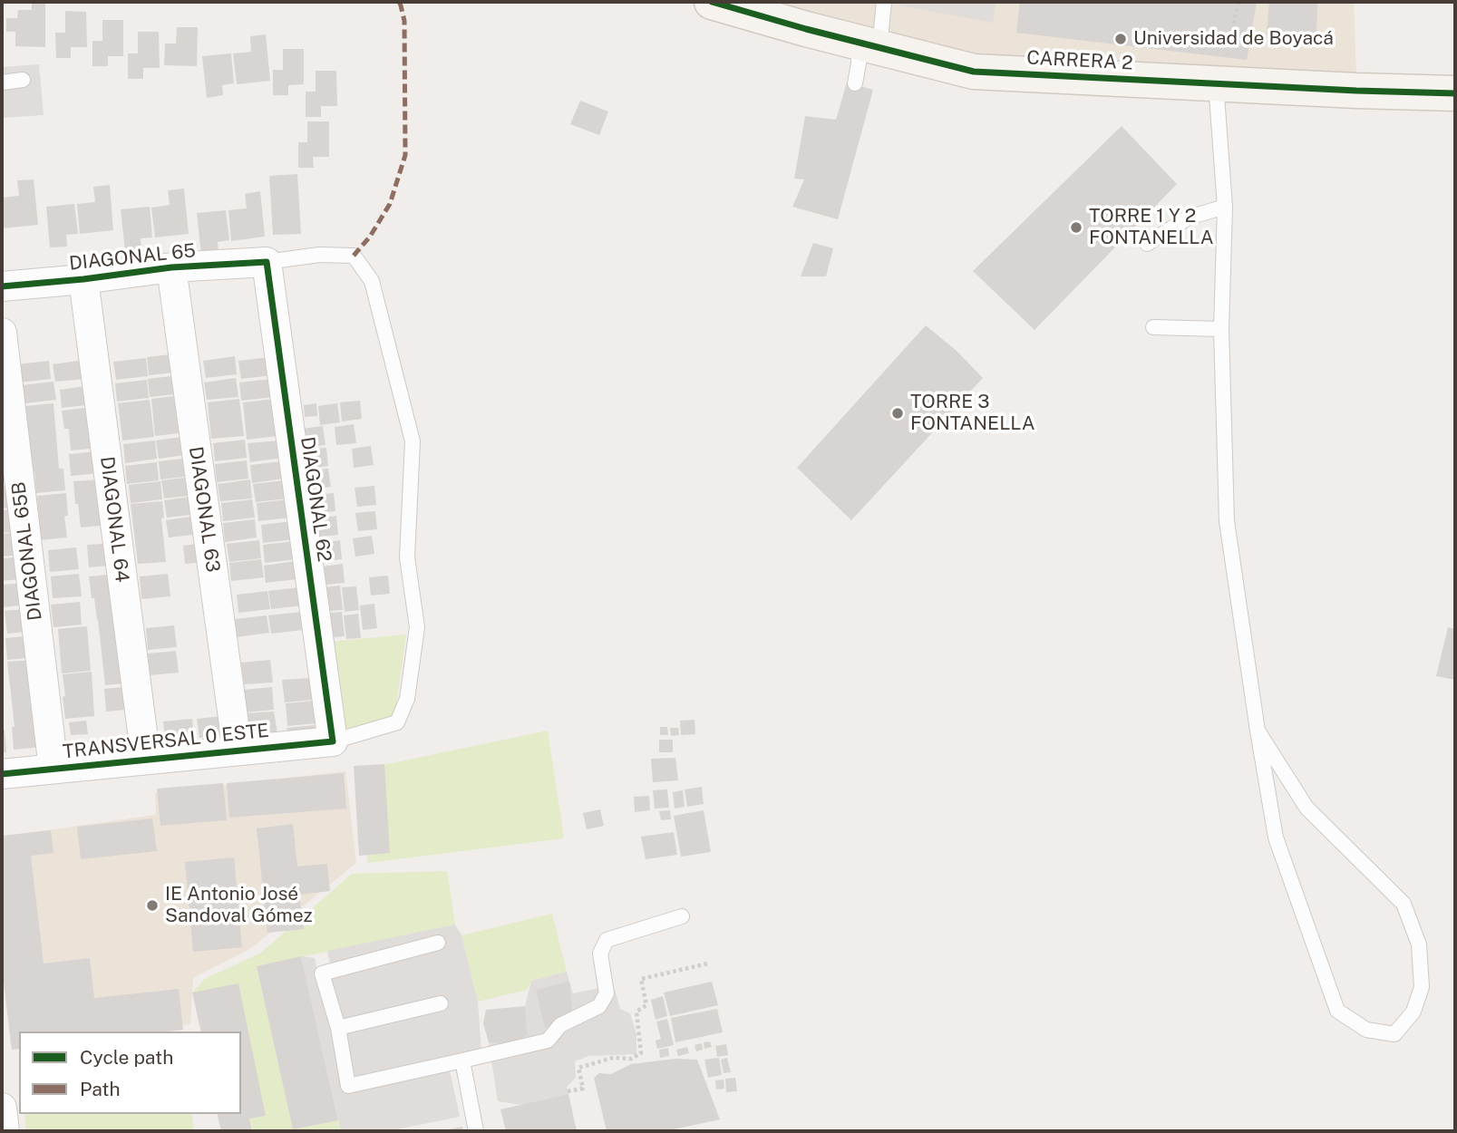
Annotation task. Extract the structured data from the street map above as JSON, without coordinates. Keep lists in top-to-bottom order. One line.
{"streets":{"street":["CARRERA 2","DIAGONAL 65","DIAGONAL 62","DIAGONAL 63","DIAGONAL 64","DIAGONAL 65B","TRANSVERSAL 0 ESTE"]},"crossings":[["DIAGONAL 65","DIAGONAL 62"],["DIAGONAL 65","DIAGONAL 63"],["DIAGONAL 65","DIAGONAL 64"],["DIAGONAL 62","TRANSVERSAL 0 ESTE"],["DIAGONAL 63","TRANSVERSAL 0 ESTE"],["DIAGONAL 64","TRANSVERSAL 0 ESTE"],["DIAGONAL 65B","TRANSVERSAL 0 ESTE"]],"places":["Universidad de Boyacá","TORRE 1 Y 2 FONTANELLA","TORRE 3 FONTANELLA","IE Antonio José Sandoval Gómez"],"legend":["Cycle path","Path"]}
